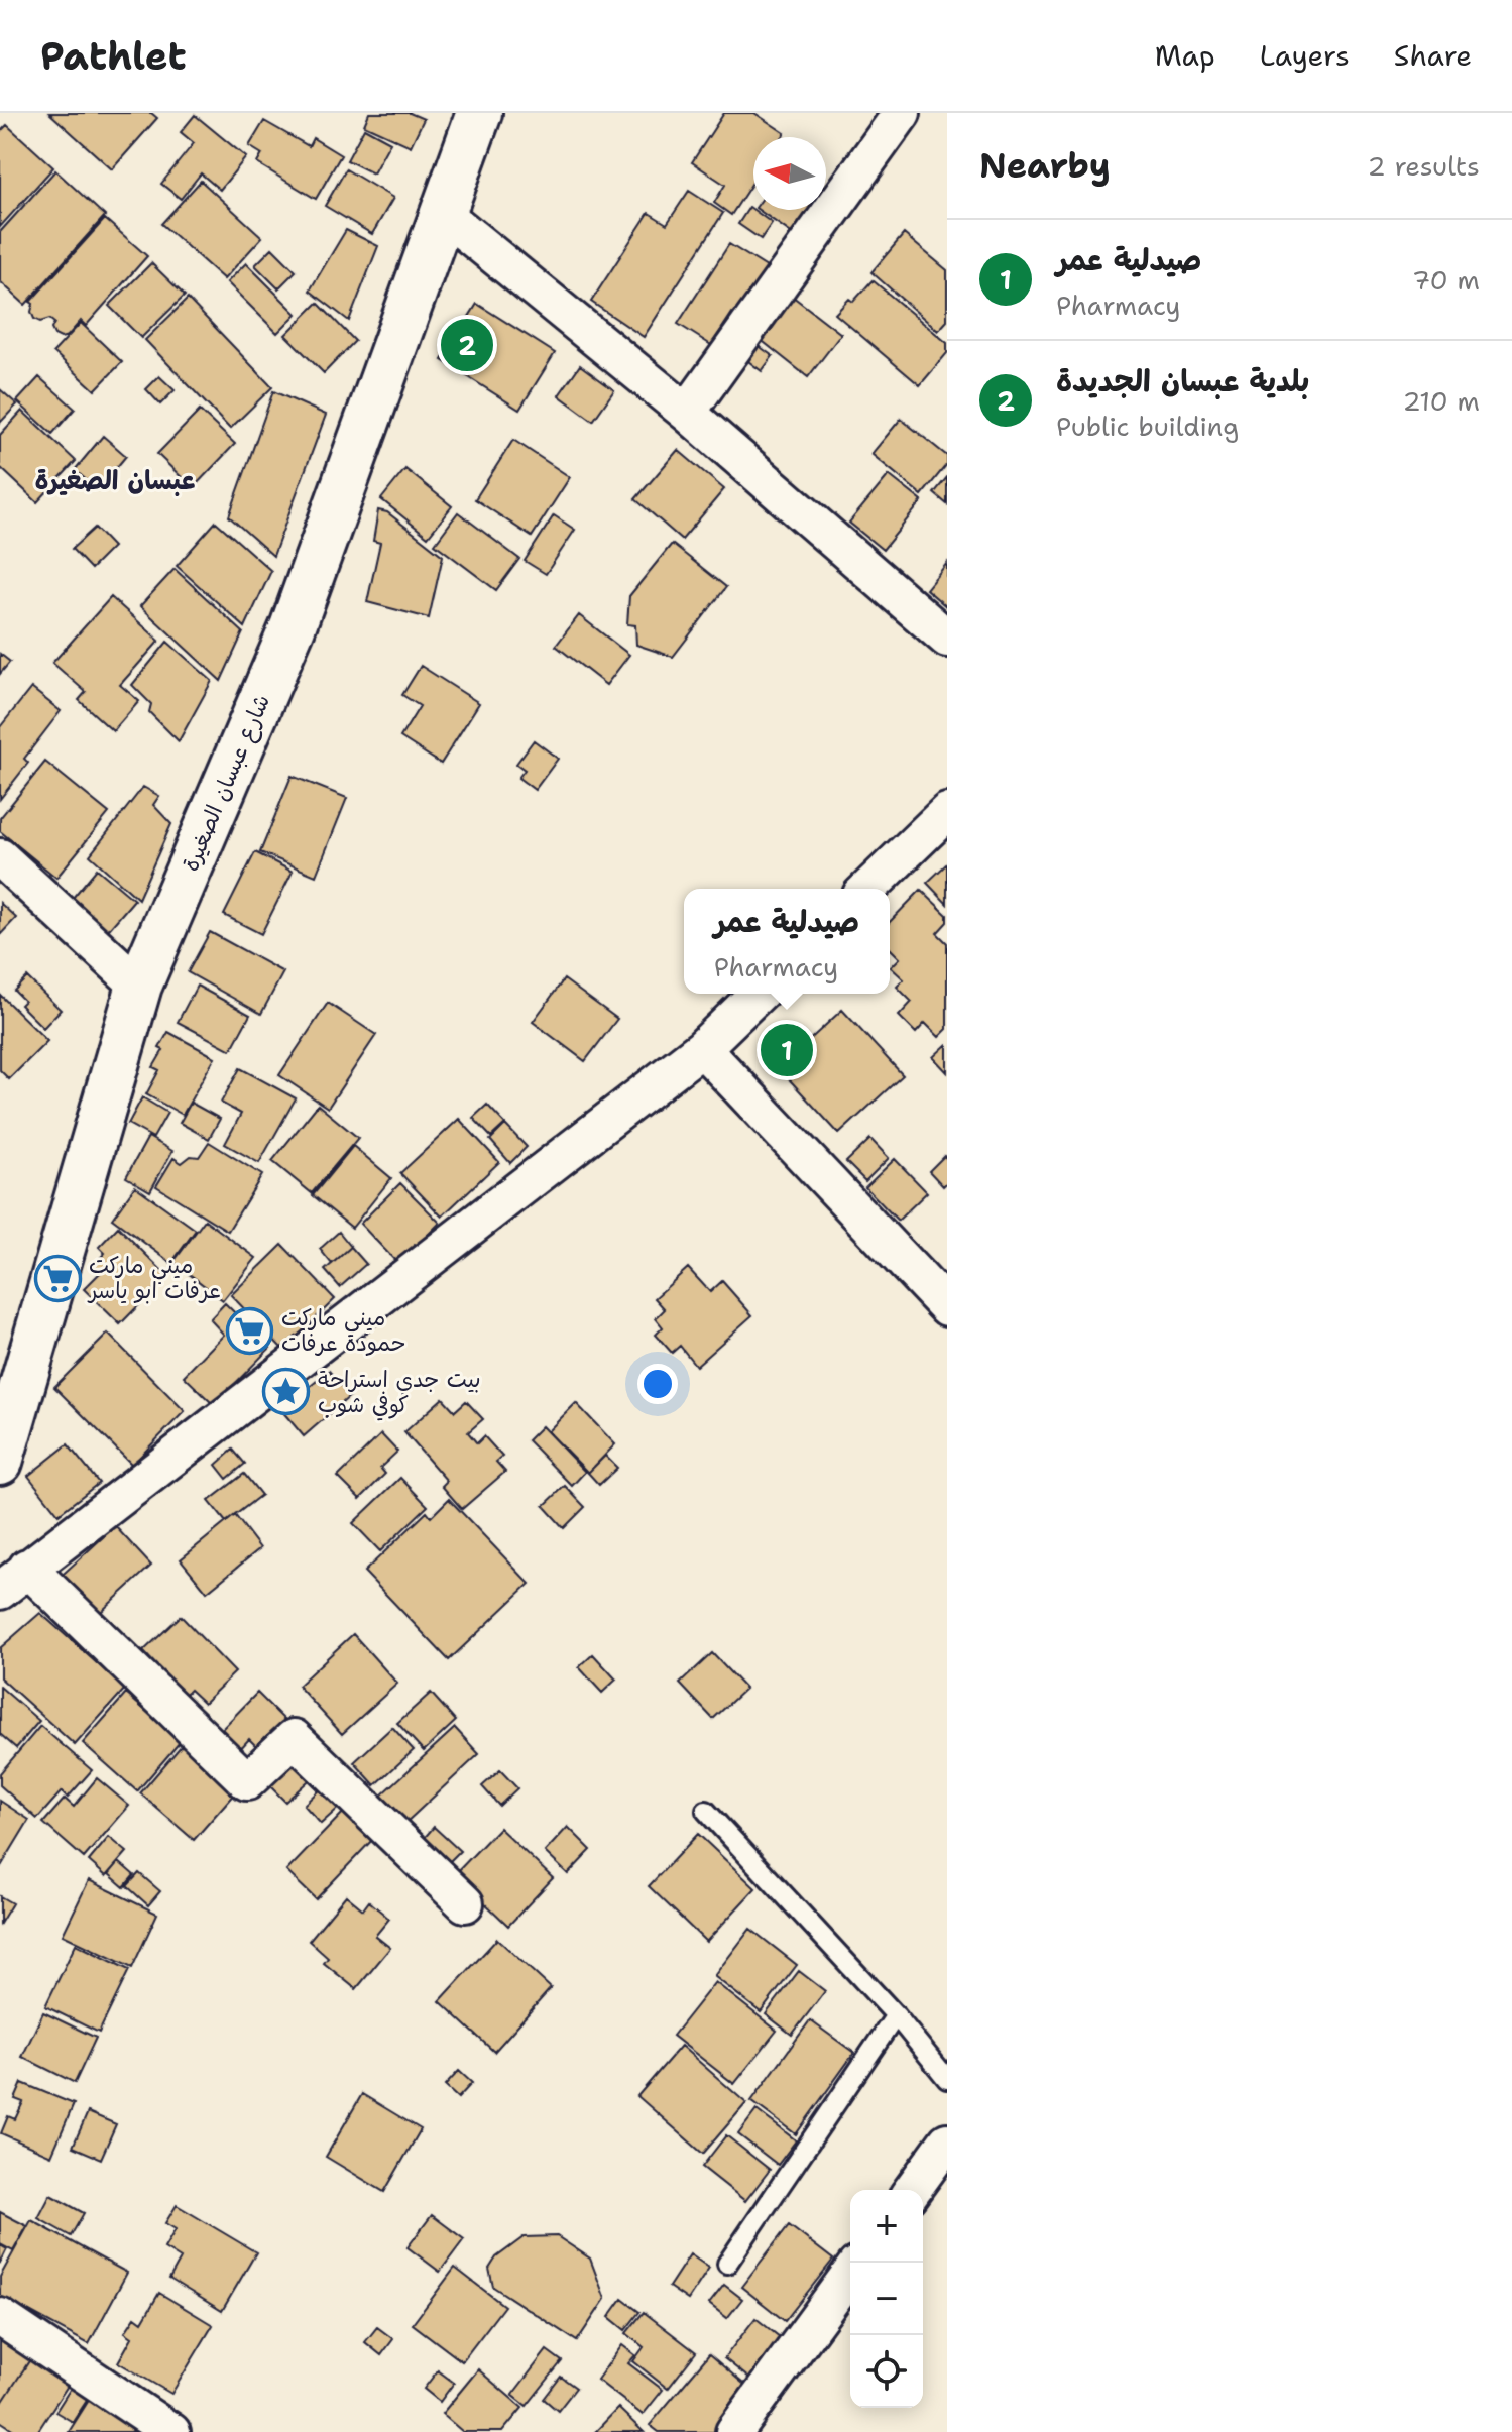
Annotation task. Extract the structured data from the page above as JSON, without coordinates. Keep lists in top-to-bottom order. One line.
{"streets":{"street":["شارع عبسان الصغيرة"]},"districts":["عبسان الصغيرة"],"places":{"supermarket":["ميني ماركت عرفات ابو ياسر","ميني ماركت حمودة عرفات"],"place":["بيت جدي استراحة كوفي شوب"]},"north":"left","page":{"header":"Pathlet","nav":["Map","Layers","Share"],"heading":["Nearby","2 results"],"list":[{"mark":"1","name":"صيدلية عمر","note":"Pharmacy","value":"70 m"},{"mark":"2","name":"بلدية عبسان الجديدة","note":"Public building","value":"210 m"}],"pins":["2","1"],"popup":["صيدلية عمر","Pharmacy"],"map_buttons":["+","−"]}}
